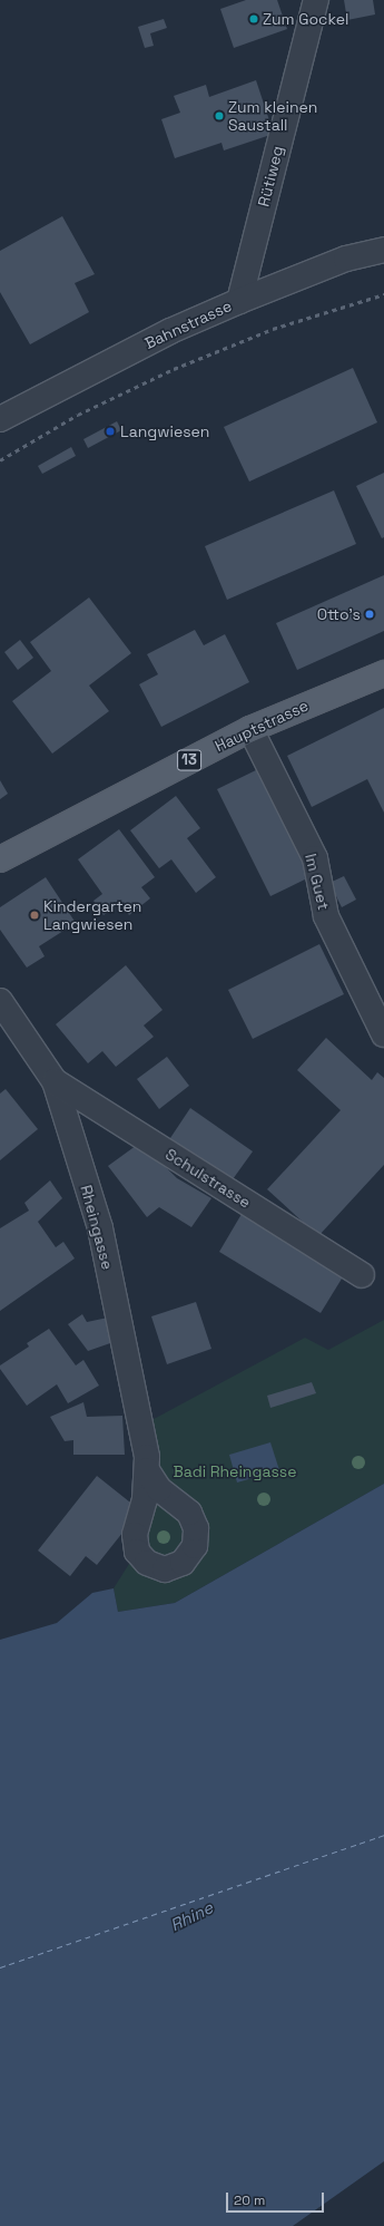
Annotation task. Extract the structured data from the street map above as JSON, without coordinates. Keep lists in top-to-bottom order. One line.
{"streets":{"main road":["Hauptstrasse","13"],"street":["Rütiweg","Bahnstrasse","Im Guet","Schulstrasse","Rheingasse"]},"crossings":[["Rütiweg","Bahnstrasse"],["Hauptstrasse","Im Guet"],["Schulstrasse","Rheingasse"]],"water":["Rhine"],"parks":["Badi Rheingasse"],"places":["Zum Gockel","Zum kleinen Saustall","Langwiesen","Otto's","Kindergarten Langwiesen"],"scale_bar":"20 m"}
